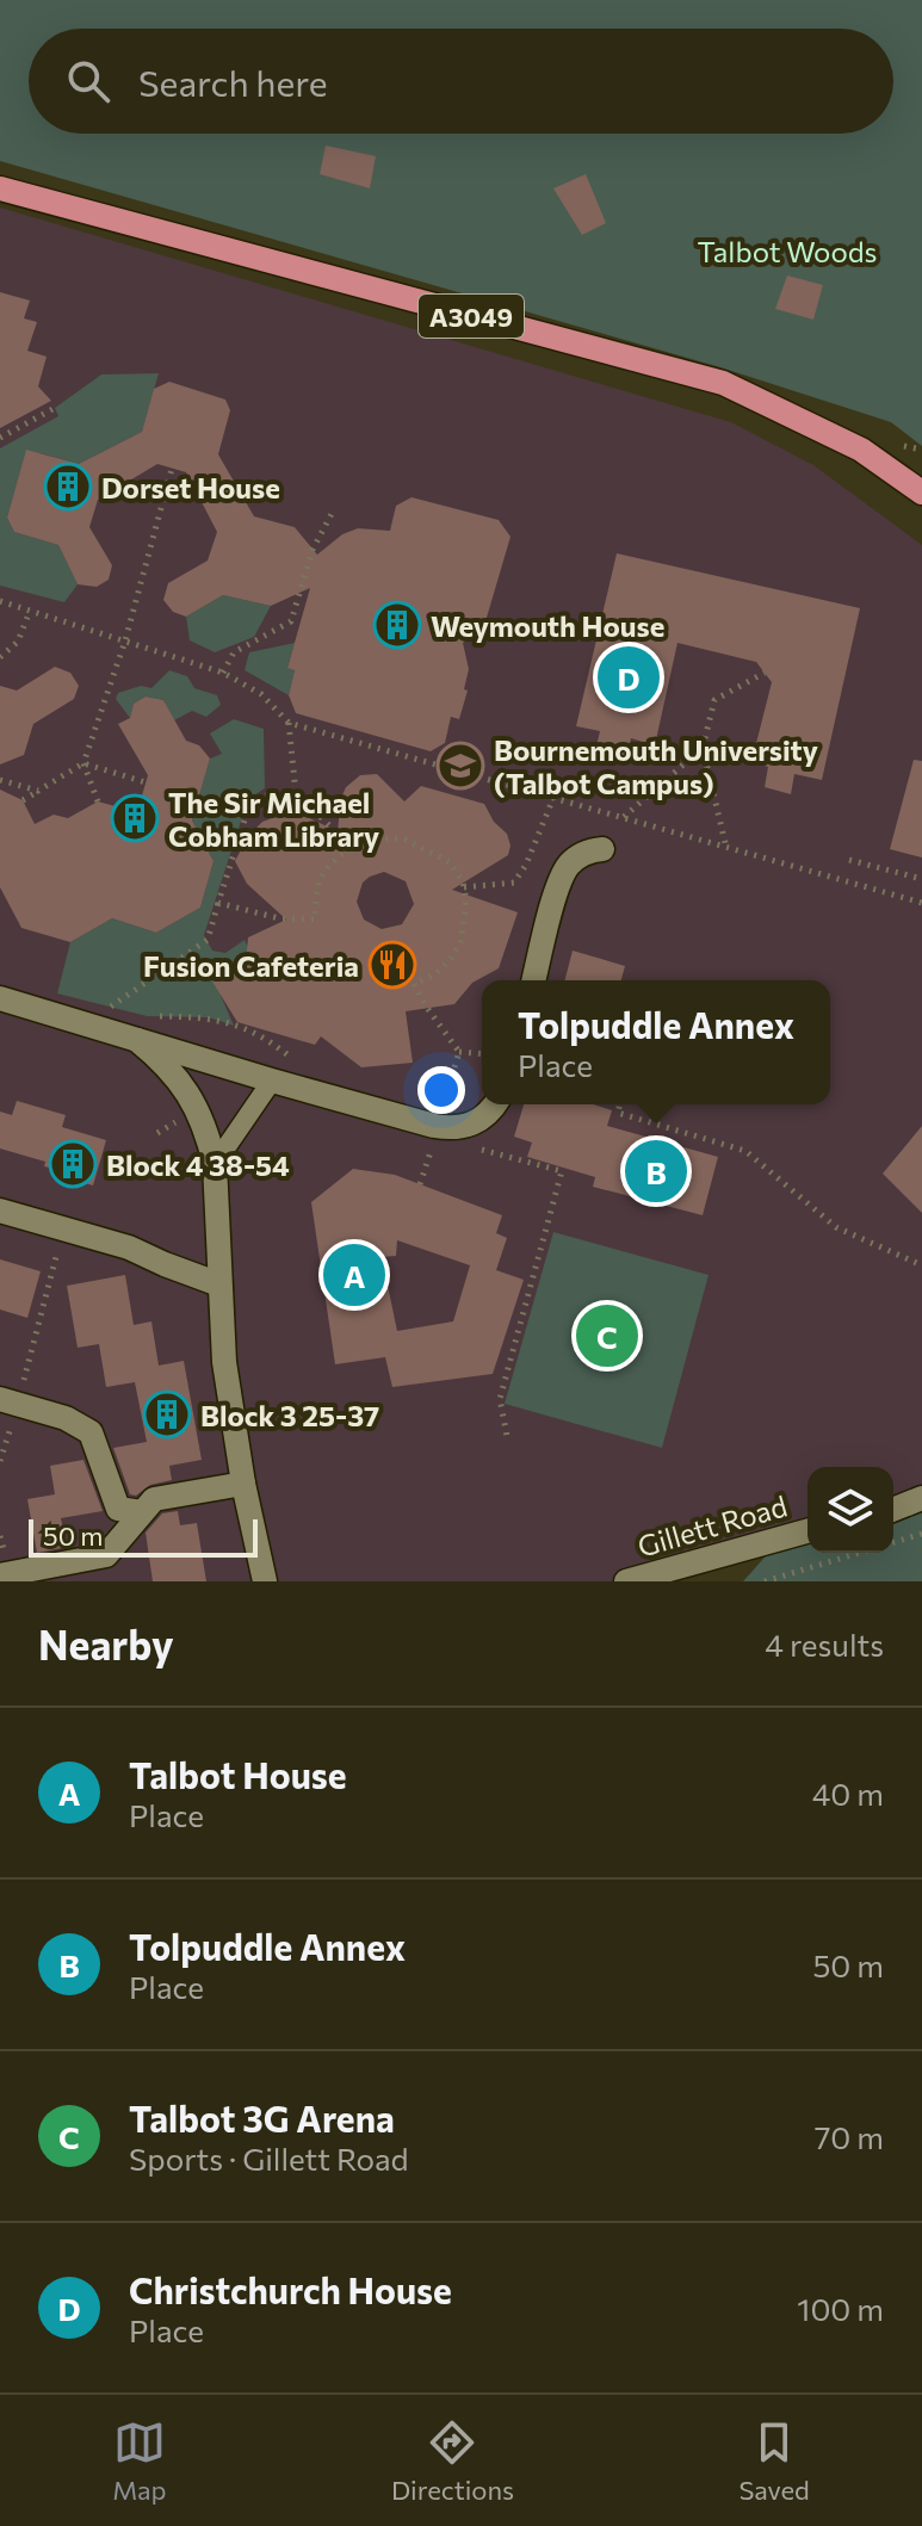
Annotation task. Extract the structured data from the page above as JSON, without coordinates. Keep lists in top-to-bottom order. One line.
{"streets":{"main road":["A3049"],"street":["Gillett Road"]},"parks":["Talbot Woods"],"places":{"building":["Dorset House","Weymouth House","The Sir Michael Cobham Library","Block 4 38-54","Block 3 25-37"],"school or university":["Bournemouth University (Talbot Campus)"],"restaurant":["Fusion Cafeteria"]},"scale_bar":"50 m","page":{"search":"Search here","pins":["D","B","A","C"],"popup":["Tolpuddle Annex","Place"],"scale":"50 m","heading":["Nearby","4 results"],"list":[{"mark":"A","name":"Talbot House","note":"Place","value":"40 m"},{"mark":"B","name":"Tolpuddle Annex","note":"Place","value":"50 m"},{"mark":"C","name":"Talbot 3G Arena","note":"Sports · Gillett Road","value":"70 m"},{"mark":"D","name":"Christchurch House","note":"Place","value":"100 m"}],"nav":["Map","Directions","Saved"]}}
